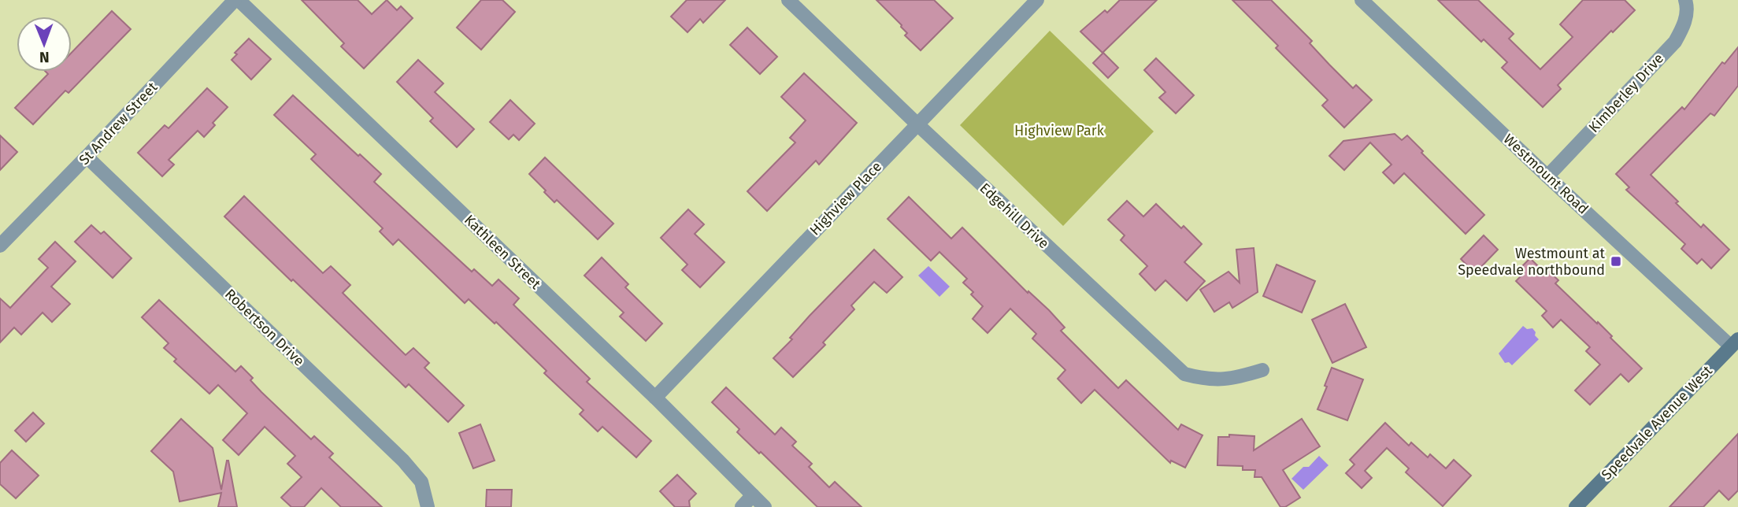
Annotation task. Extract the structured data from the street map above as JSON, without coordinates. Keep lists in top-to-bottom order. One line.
{"streets":{"main road":["Speedvale Avenue West"],"street":["Kimberley Drive","St Andrew Street","Westmount Road","Highview Place","Edgehill Drive","Kathleen Street","Robertson Drive"]},"crossings":[["Kimberley Drive","Westmount Road"],["St Andrew Street","Kathleen Street"],["St Andrew Street","Robertson Drive"],["Westmount Road","Speedvale Avenue West"],["Highview Place","Edgehill Drive"],["Highview Place","Kathleen Street"]],"parks":["Highview Park"],"places":{"transit":["Westmount at Speedvale northbound"]},"north":"bottom"}
